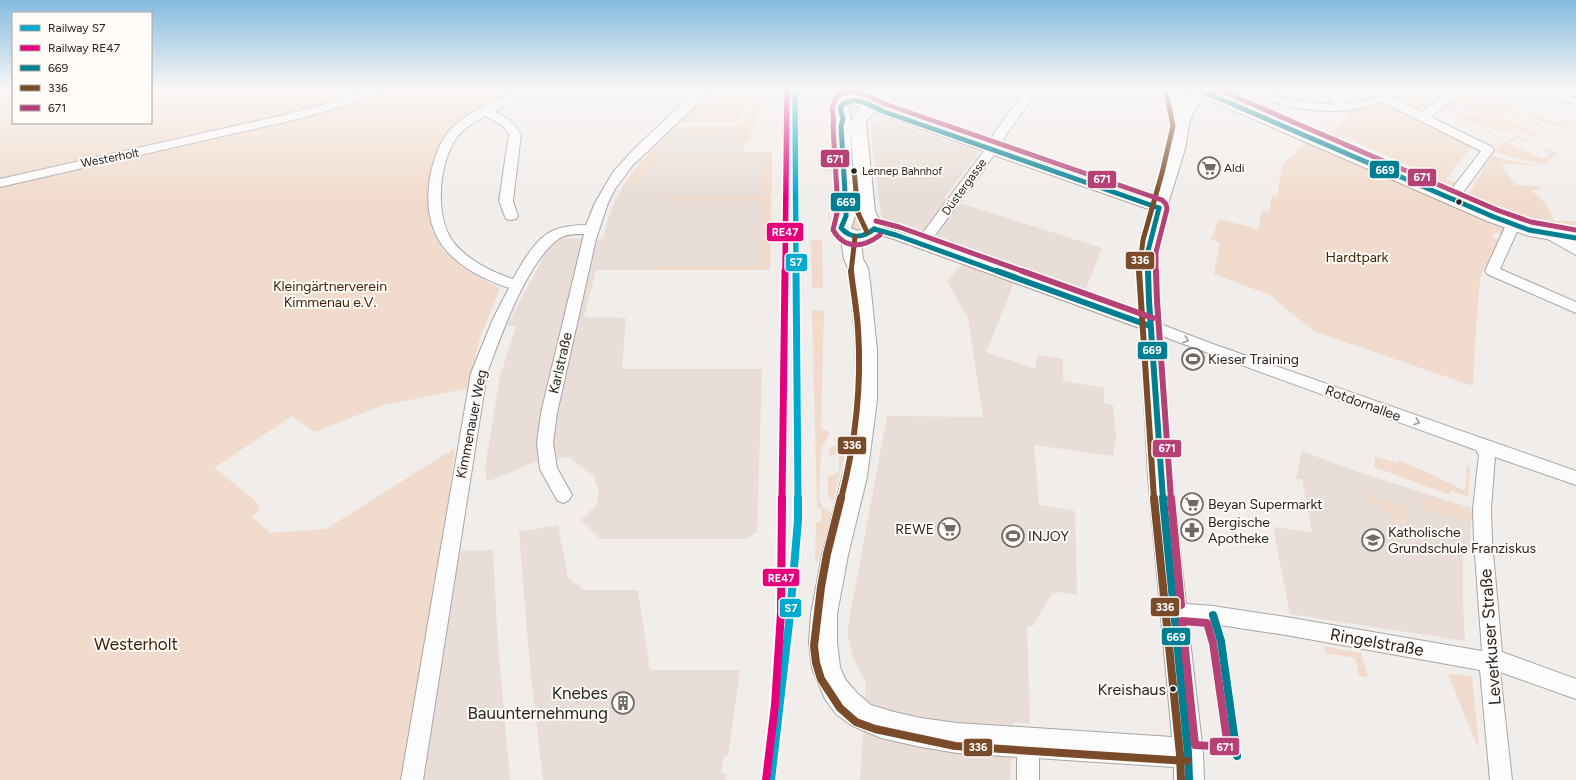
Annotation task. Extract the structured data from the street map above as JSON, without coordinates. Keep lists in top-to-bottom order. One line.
{"streets":{"street":["Westerholt","Düstergasse","Karlstraße","Rotdornallee","Kimmenauer Weg","Leverkuser Straße","Ringelstraße"]},"crossings":[["Düstergasse","Rotdornallee"],["Rotdornallee","Leverkuser Straße"],["Leverkuser Straße","Ringelstraße"]],"one_way":["Rotdornallee"],"parks":["Hardtpark","Kleingärtnerverein Kimmenau e.V.","Westerholt"],"places":{"supermarket":["Aldi","Beyan Supermarkt","REWE"],"other":["Lennep Bahnhof","Kreishaus"],"sports":["Kieser Training","INJOY"],"pharmacy":["Bergische Apotheke"],"school or university":["Katholische Grundschule Franziskus"],"building":["Knebes Bauunternehmung"]},"lines":["rail line S7","rail line RE47","transit line 669","transit line 336","transit line 671"],"legend":["Railway S7","Railway RE47","669","336","671"]}
